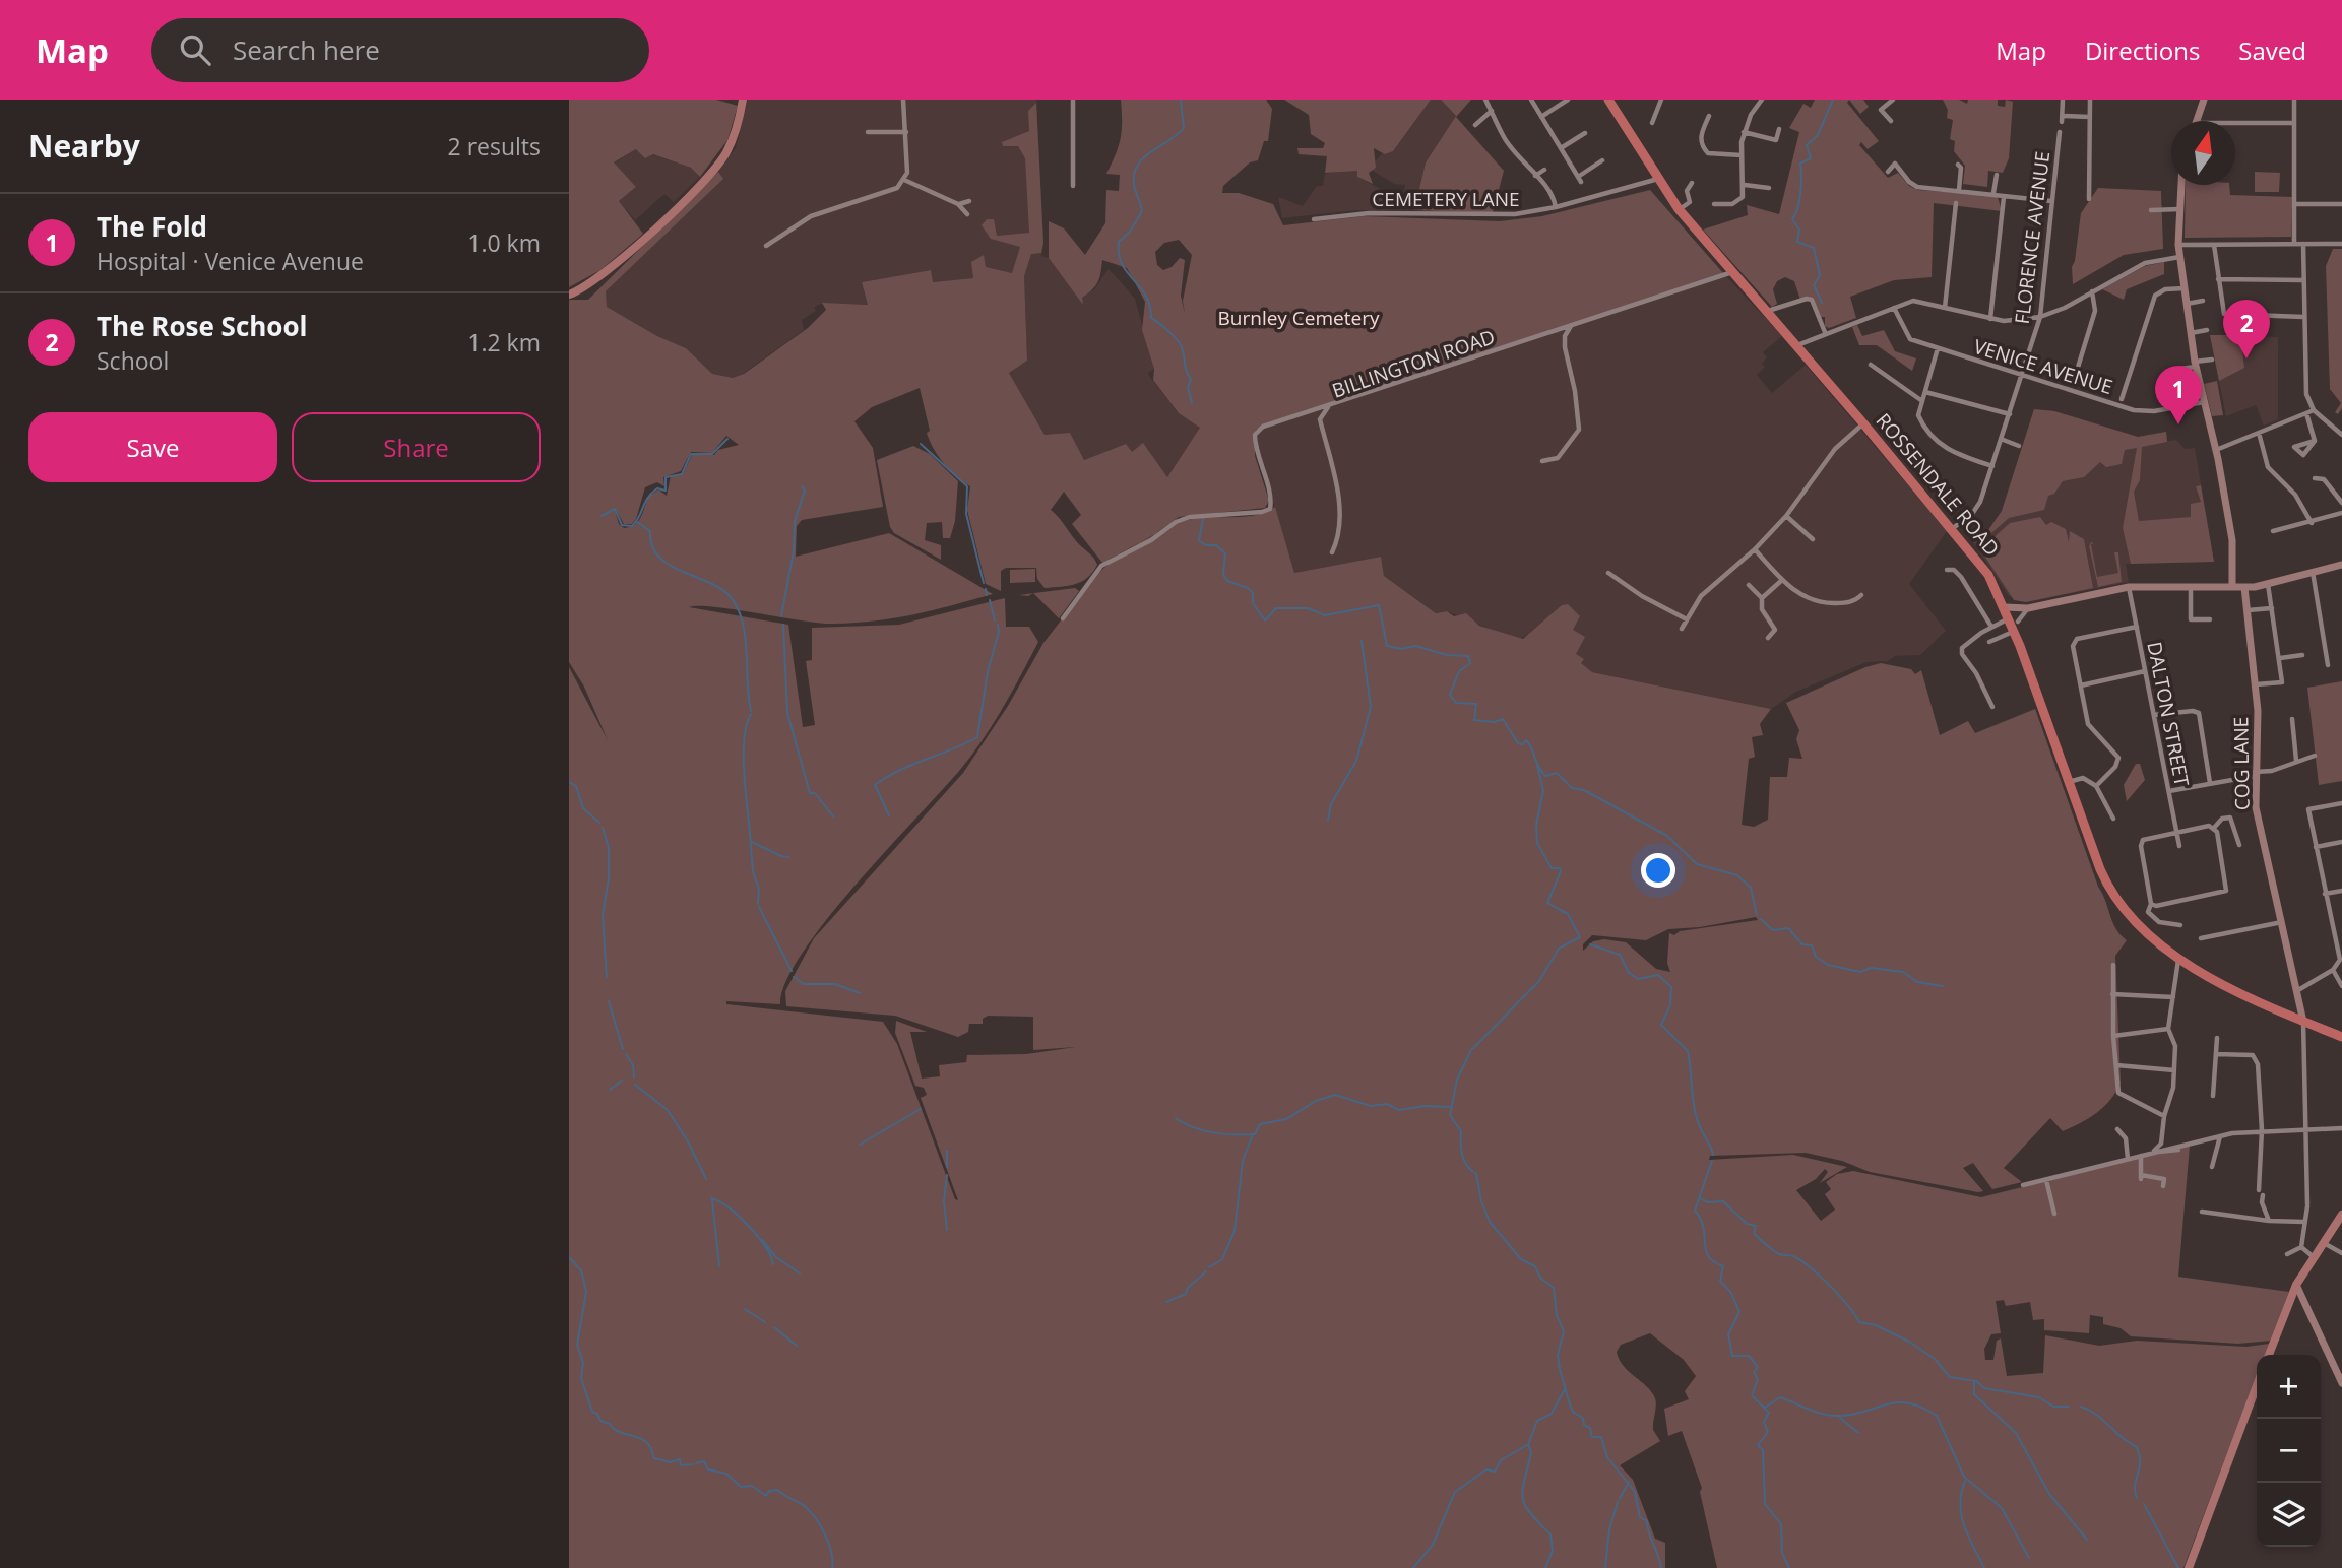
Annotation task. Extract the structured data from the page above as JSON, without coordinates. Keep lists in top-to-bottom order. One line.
{"streets":{"highway":["ROSSENDALE ROAD"],"street":["CEMETERY LANE","FLORENCE AVENUE","BILLINGTON ROAD","VENICE AVENUE","DALTON STREET","COG LANE"]},"crossings":[["CEMETERY LANE","ROSSENDALE ROAD"],["FLORENCE AVENUE","VENICE AVENUE"],["FLORENCE AVENUE","ROSSENDALE ROAD"],["BILLINGTON ROAD","ROSSENDALE ROAD"],["ROSSENDALE ROAD","COG LANE"]],"parks":["Burnley Cemetery"],"north":"top","page":{"header":"Map","search":"Search here","nav":["Map","Directions","Saved"],"heading":["Nearby","2 results"],"list":[{"mark":"1","name":"The Fold","note":"Hospital · Venice Avenue","value":"1.0 km"},{"mark":"2","name":"The Rose School","note":"School","value":"1.2 km"}],"pins":["2","1"],"buttons":["Save","Share"],"map_buttons":["+","−"]}}
